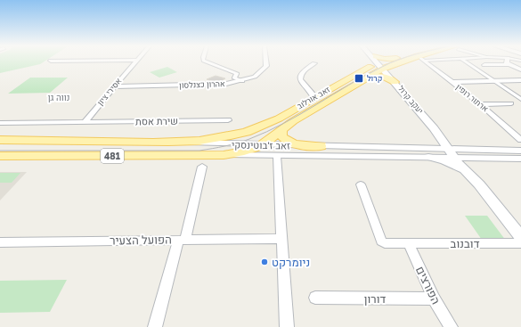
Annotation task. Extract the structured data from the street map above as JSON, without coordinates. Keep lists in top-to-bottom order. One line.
{"streets":{"main road":["זאב אורלוב","יעקב קרול","זאב ז'בוטינסקי","481"],"street":["אהרון כצנלסון","אסירי ציון","ארתור רופין","שירת אסת","הפועל הצעיר","דובנוב","הפורצים","דורון"]},"crossings":[["אהרון כצנלסון","אסירי ציון"],["אסירי ציון","שירת אסת"],["זאב אורלוב","יעקב קרול"],["זאב אורלוב","זאב ז'בוטינסקי"],["יעקב קרול","זאב ז'בוטינסקי"],["דובנוב","הפורצים"],["הפורצים","דורון"]],"districts":["נווה גן"],"places":{"transit":["קרול"],"other":["ניומרקט"]}}
